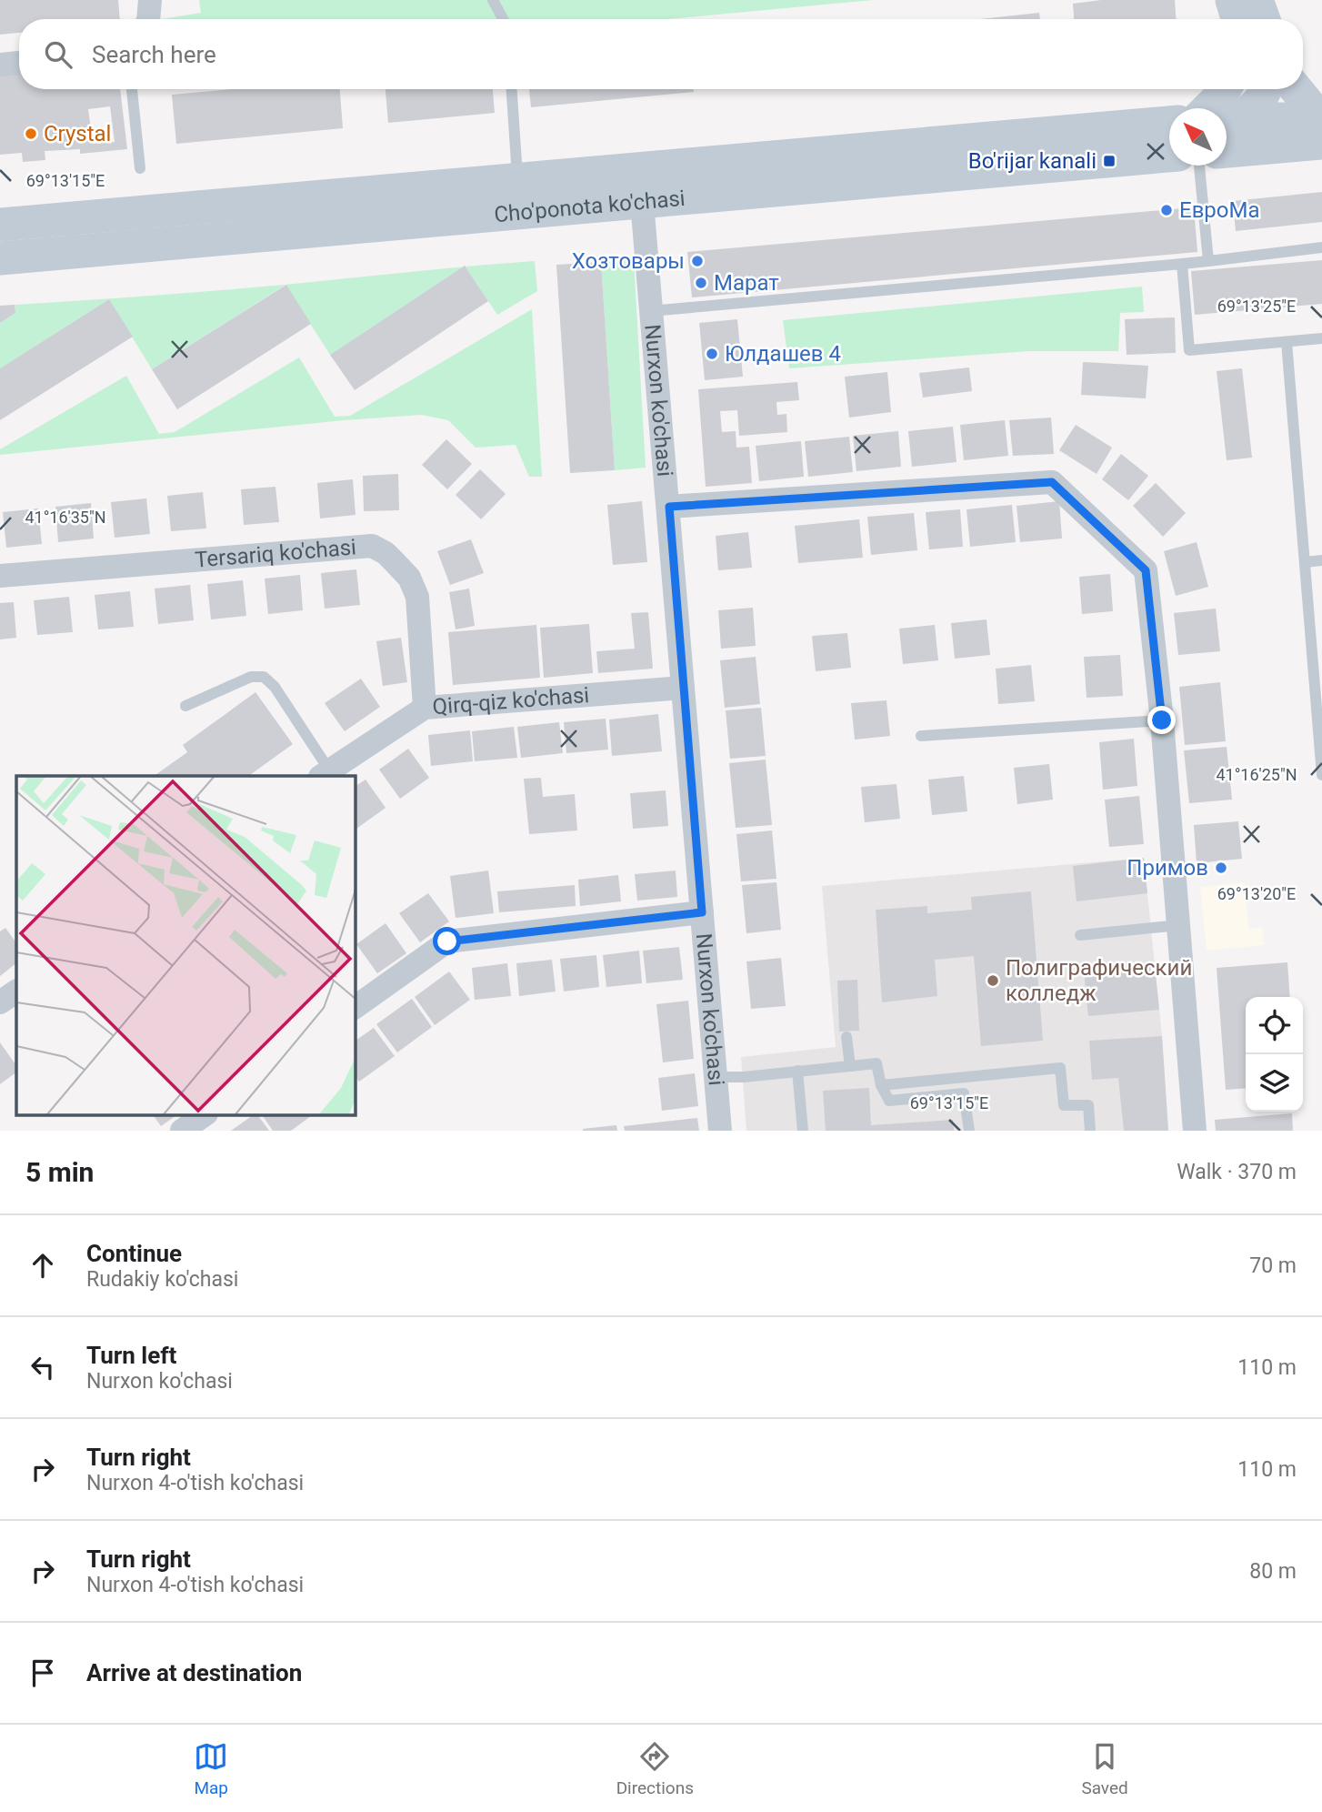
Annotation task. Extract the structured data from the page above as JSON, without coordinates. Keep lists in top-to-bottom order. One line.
{"streets":{"main road":["Cho'ponota ko'chasi"],"street":["Nurxon ko'chasi","Tersariq ko'chasi","Qirq-qiz ko'chasi"]},"crossings":[["Cho'ponota ko'chasi","Nurxon ko'chasi"],["Nurxon ko'chasi","Qirq-qiz ko'chasi"],["Tersariq ko'chasi","Qirq-qiz ko'chasi"]],"places":{"other":["Crystal","ЕвроМа","Хозтовары","Марат","Юлдашев 4","Примов","Полиграфический колледж"],"transit":["Bo'rijar kanali"]},"north":"top left","page":{"search":"Search here","heading":["5 min","Walk · 370 m"],"list":[["Continue","Rudakiy ko'chasi","70 m"],["Turn left","Nurxon ko'chasi","110 m"],["Turn right","Nurxon 4-o'tish ko'chasi","110 m"],["Turn right","Nurxon 4-o'tish ko'chasi","80 m"],"Arrive at destination"],"nav":["Map","Directions","Saved"]},"coordinates":["69°13'15\"E","69°13'25\"E","41°16'35\"N","41°16'25\"N","69°13'20\"E"]}
